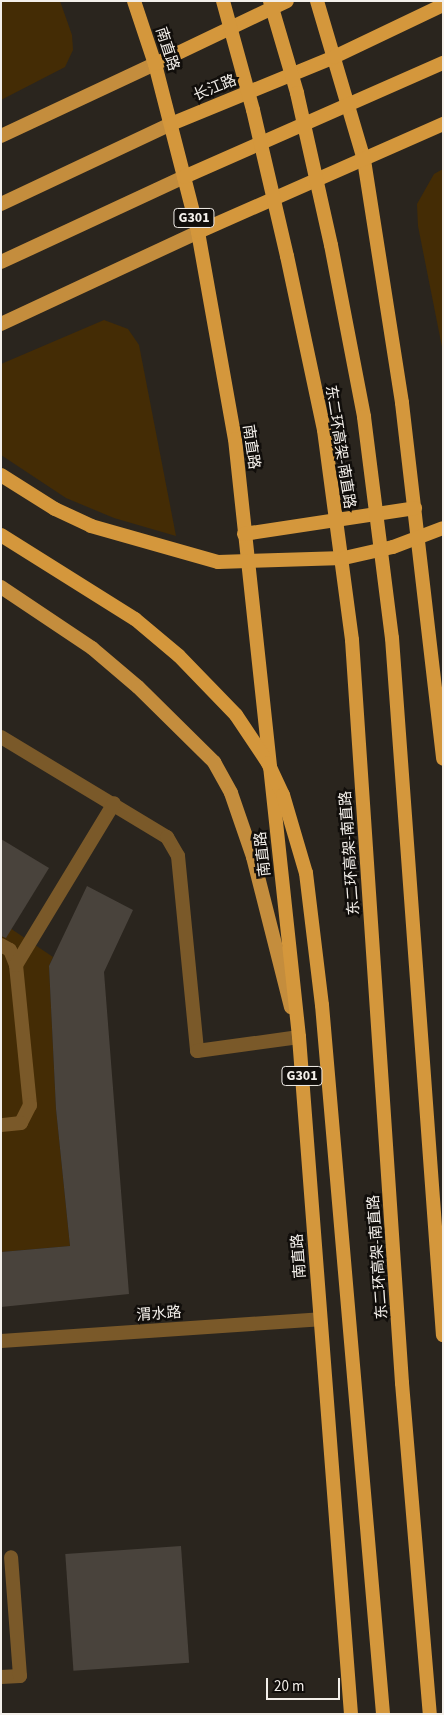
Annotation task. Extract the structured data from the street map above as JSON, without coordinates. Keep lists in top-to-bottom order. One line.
{"streets":{"highway":["南直路","长江路","G301","东二环高架-南直路"],"street":["渭水路"]},"crossings":[["南直路","长江路"],["南直路","渭水路"]],"scale_bar":"20 m"}
